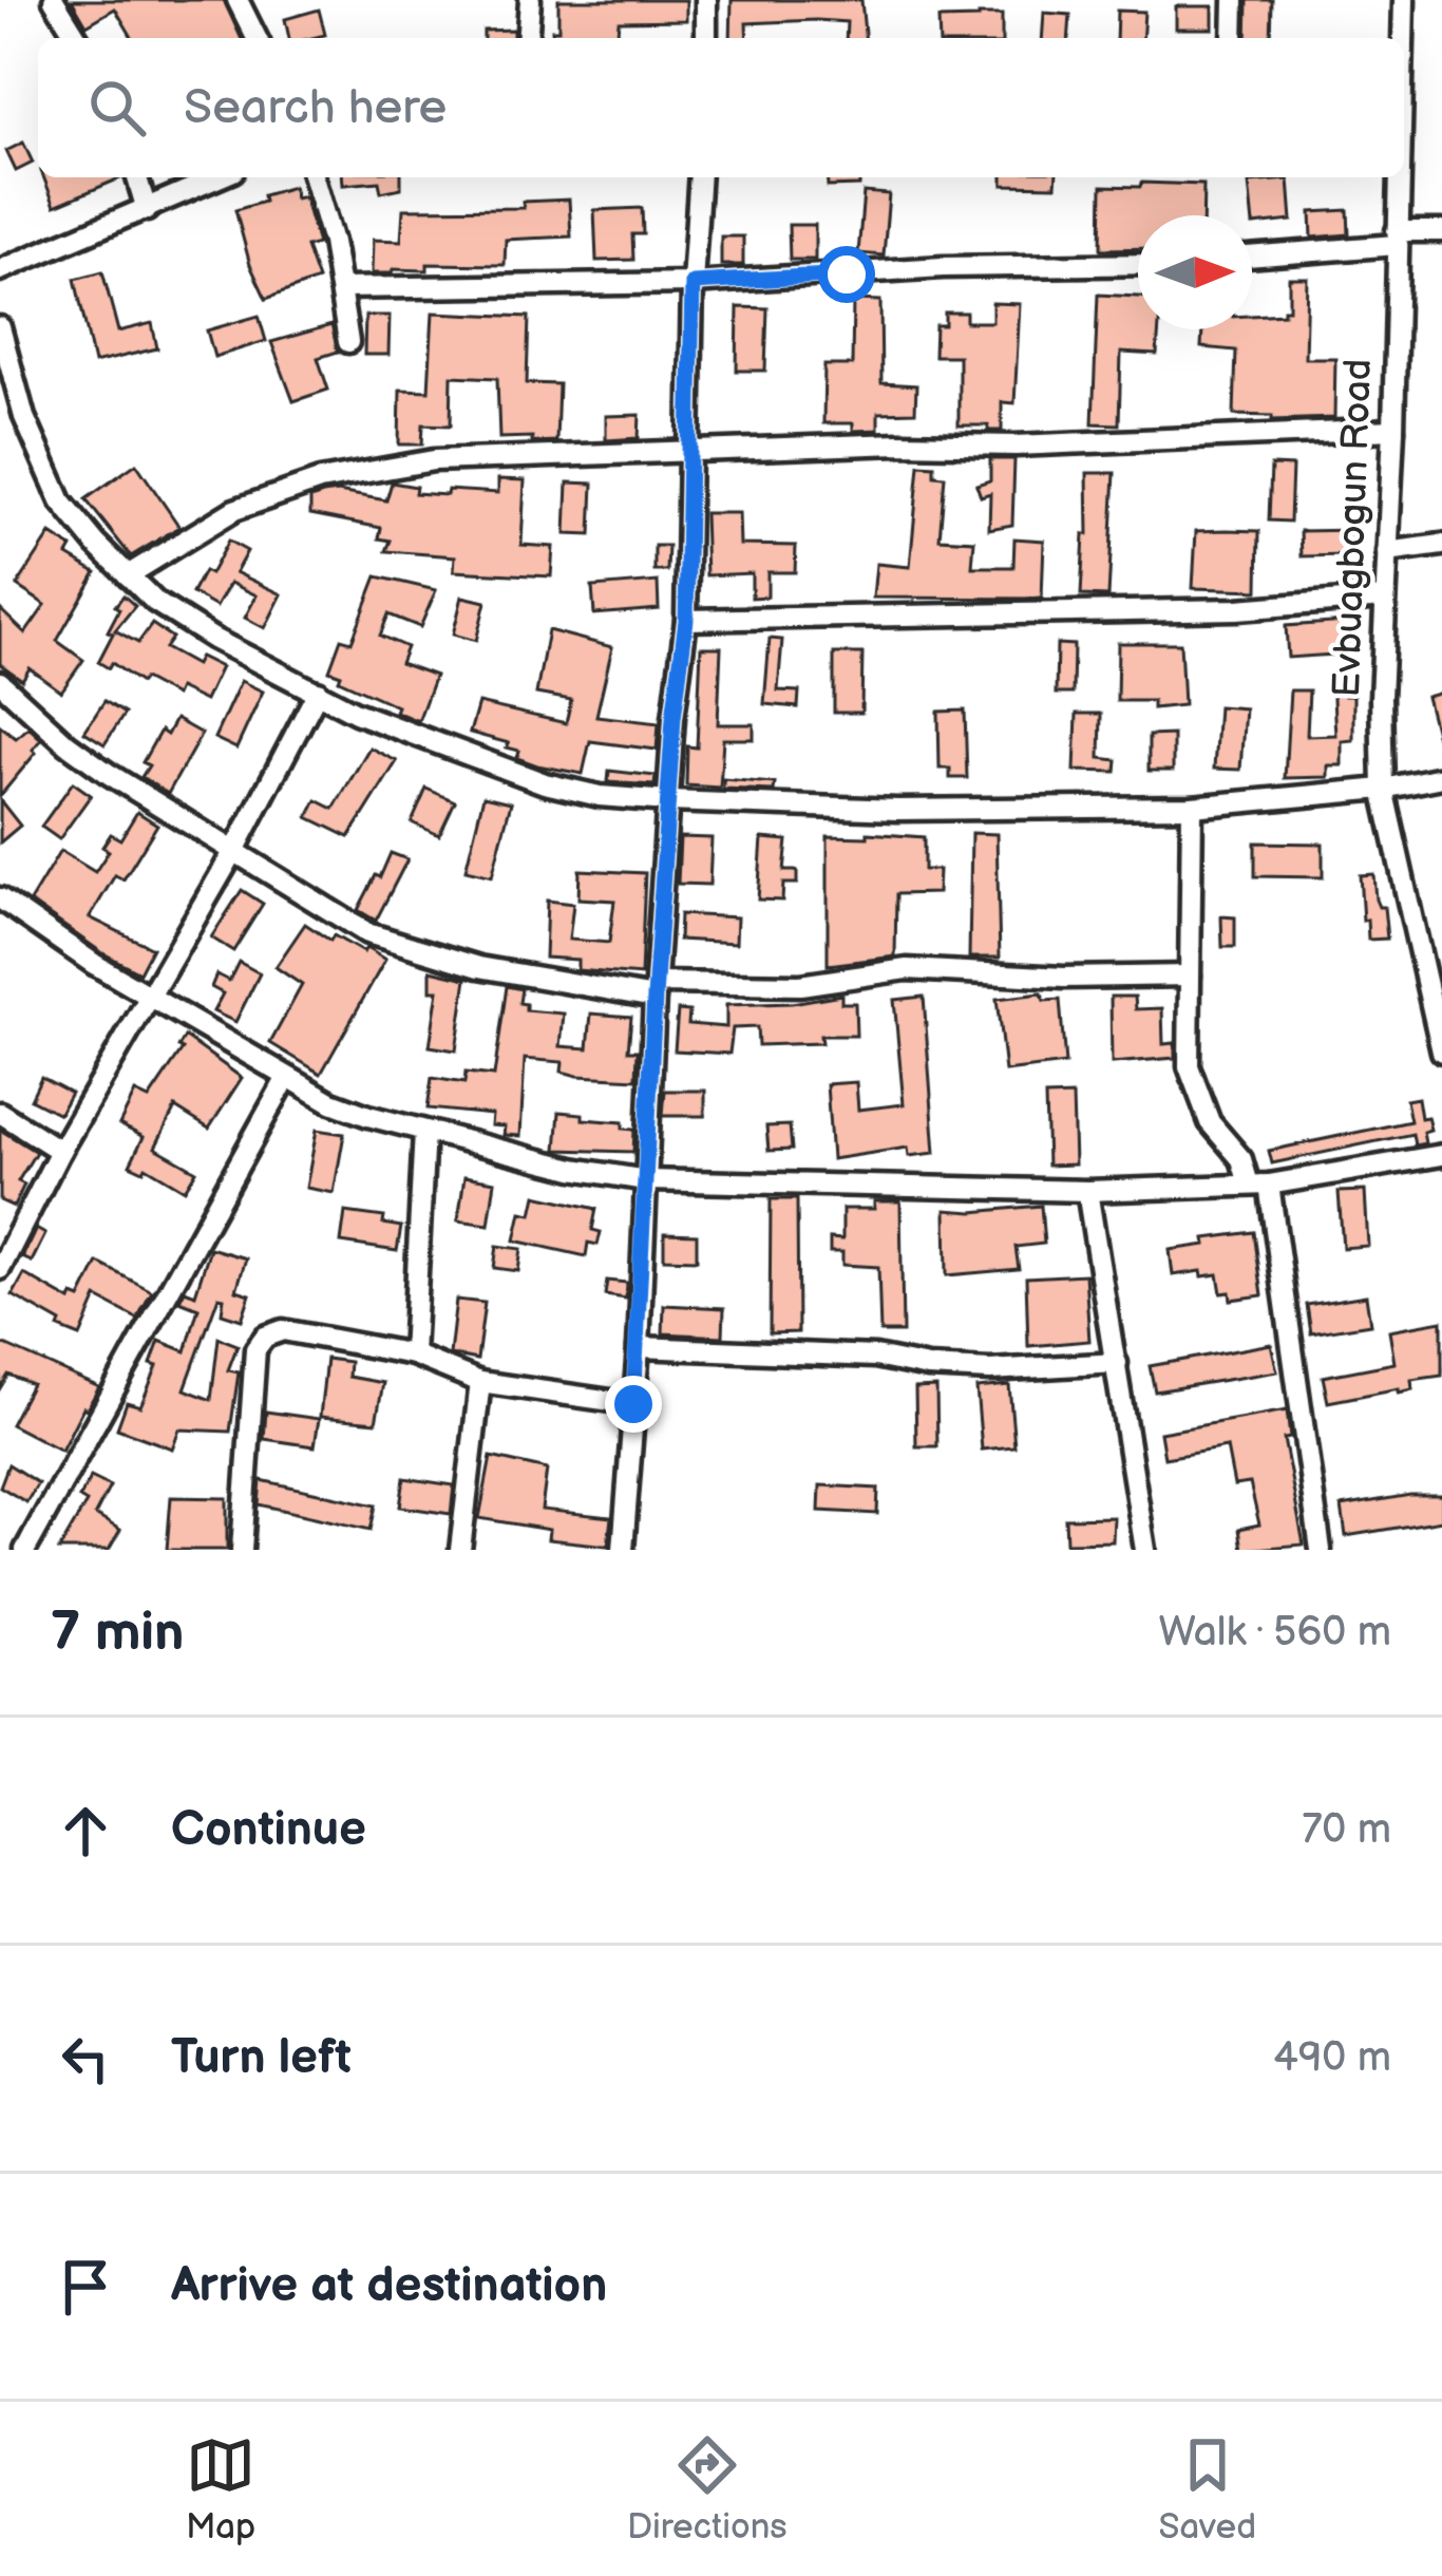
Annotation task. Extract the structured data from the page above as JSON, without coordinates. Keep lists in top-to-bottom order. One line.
{"streets":{"street":["Evbuagbogun Road"]},"north":"right","page":{"search":"Search here","heading":["7 min","Walk · 560 m"],"list":[["Continue","70 m"],["Turn left","490 m"],"Arrive at destination"],"nav":["Map","Directions","Saved"]}}
